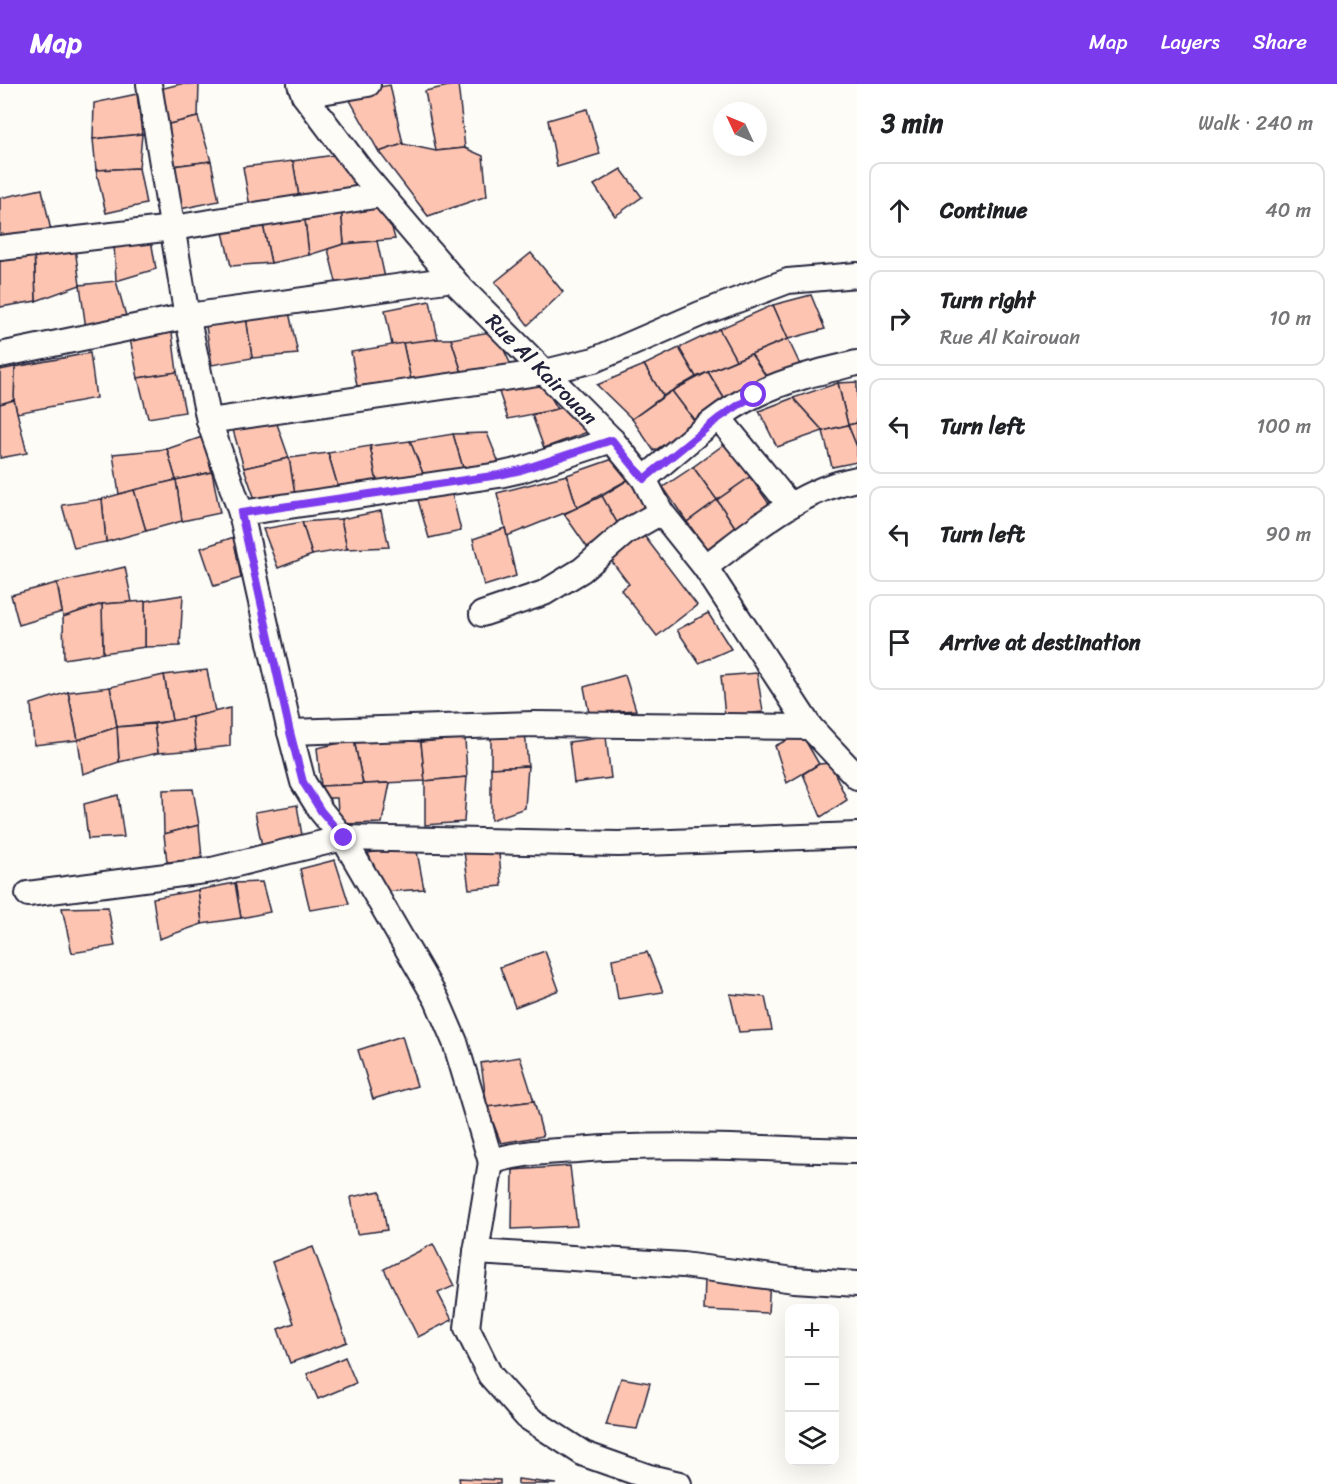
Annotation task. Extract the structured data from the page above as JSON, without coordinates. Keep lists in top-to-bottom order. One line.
{"streets":{"street":["Rue Al Kairouan"]},"north":"top left","page":{"header":"Map","nav":["Map","Layers","Share"],"heading":["3 min","Walk · 240 m"],"list":[["Continue","40 m"],["Turn right","Rue Al Kairouan","10 m"],["Turn left","100 m"],["Turn left","90 m"],"Arrive at destination"],"map_buttons":["+","−"]}}
